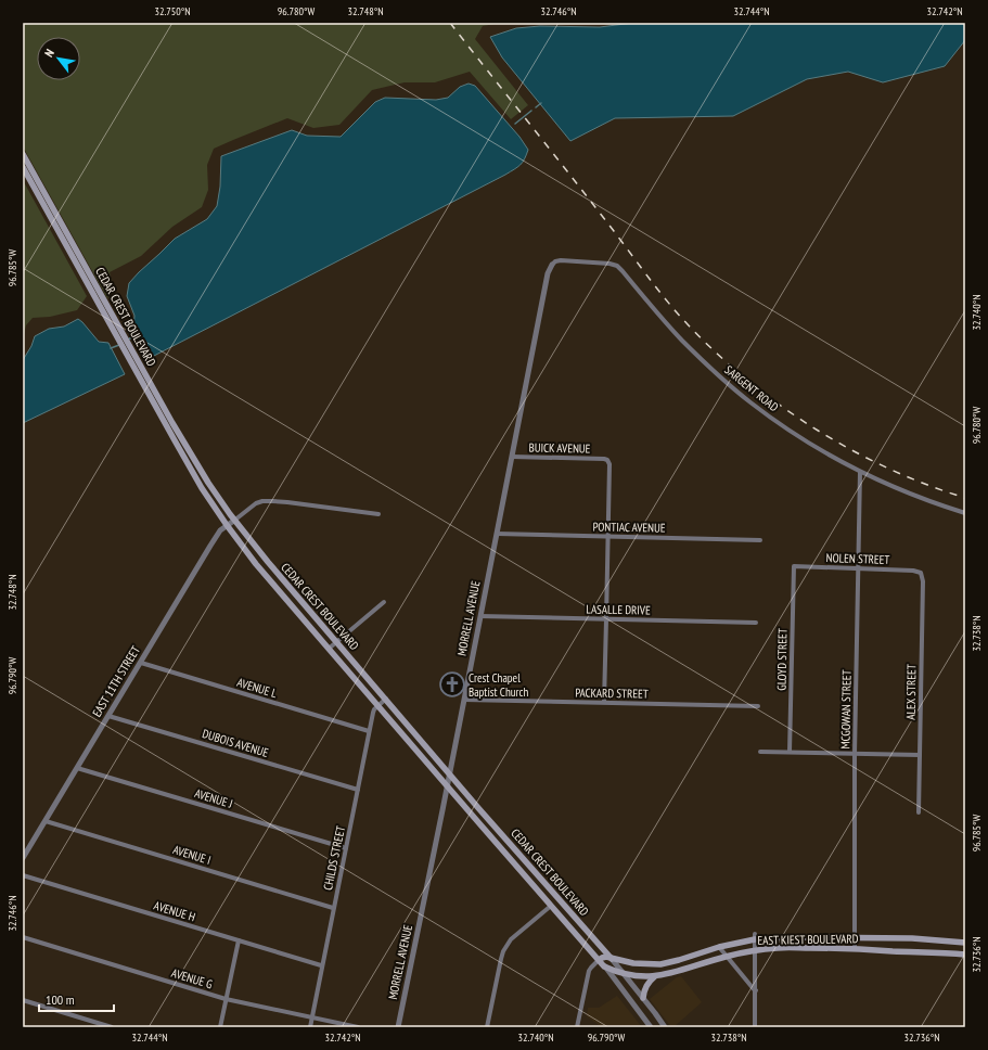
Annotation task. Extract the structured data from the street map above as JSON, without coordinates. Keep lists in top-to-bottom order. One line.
{"streets":{"main road":["CEDAR CREST BOULEVARD","EAST KIEST BOULEVARD"],"street":["SARGENT ROAD","BUICK AVENUE","PONTIAC AVENUE","NOLEN STREET","LASALLE DRIVE","MORRELL AVENUE","GLOYD STREET","EAST 11TH STREET","AVENUE L","ALEX STREET","PACKARD STREET","MCGOWAN STREET","DUBOIS AVENUE","AVENUE J","AVENUE I","CHILDS STREET","AVENUE H","AVENUE G"]},"crossings":[["CEDAR CREST BOULEVARD","MORRELL AVENUE"],["CEDAR CREST BOULEVARD","EAST 11TH STREET"],["CEDAR CREST BOULEVARD","CHILDS STREET"],["CEDAR CREST BOULEVARD","EAST KIEST BOULEVARD"],["SARGENT ROAD","MORRELL AVENUE"],["SARGENT ROAD","MCGOWAN STREET"],["BUICK AVENUE","PONTIAC AVENUE"],["BUICK AVENUE","MORRELL AVENUE"],["PONTIAC AVENUE","MORRELL AVENUE"],["NOLEN STREET","GLOYD STREET"],["NOLEN STREET","ALEX STREET"],["NOLEN STREET","MCGOWAN STREET"],["LASALLE DRIVE","MORRELL AVENUE"],["MORRELL AVENUE","PACKARD STREET"],["EAST 11TH STREET","AVENUE L"],["EAST 11TH STREET","DUBOIS AVENUE"],["EAST 11TH STREET","AVENUE J"],["EAST 11TH STREET","AVENUE I"],["AVENUE L","CHILDS STREET"],["MCGOWAN STREET","EAST KIEST BOULEVARD"],["DUBOIS AVENUE","CHILDS STREET"],["AVENUE J","CHILDS STREET"],["AVENUE I","CHILDS STREET"],["CHILDS STREET","AVENUE H"],["CHILDS STREET","AVENUE G"]],"places":{"church":["Crest Chapel Baptist Church"]},"scale_bar":"100 m","north":"top left","coordinates":["32.750°N","96.780°W","32.748°N","32.746°N","32.744°N","32.742°N","96.785°W","32.740°N","32.738°N","96.790°W","32.736°N"]}
